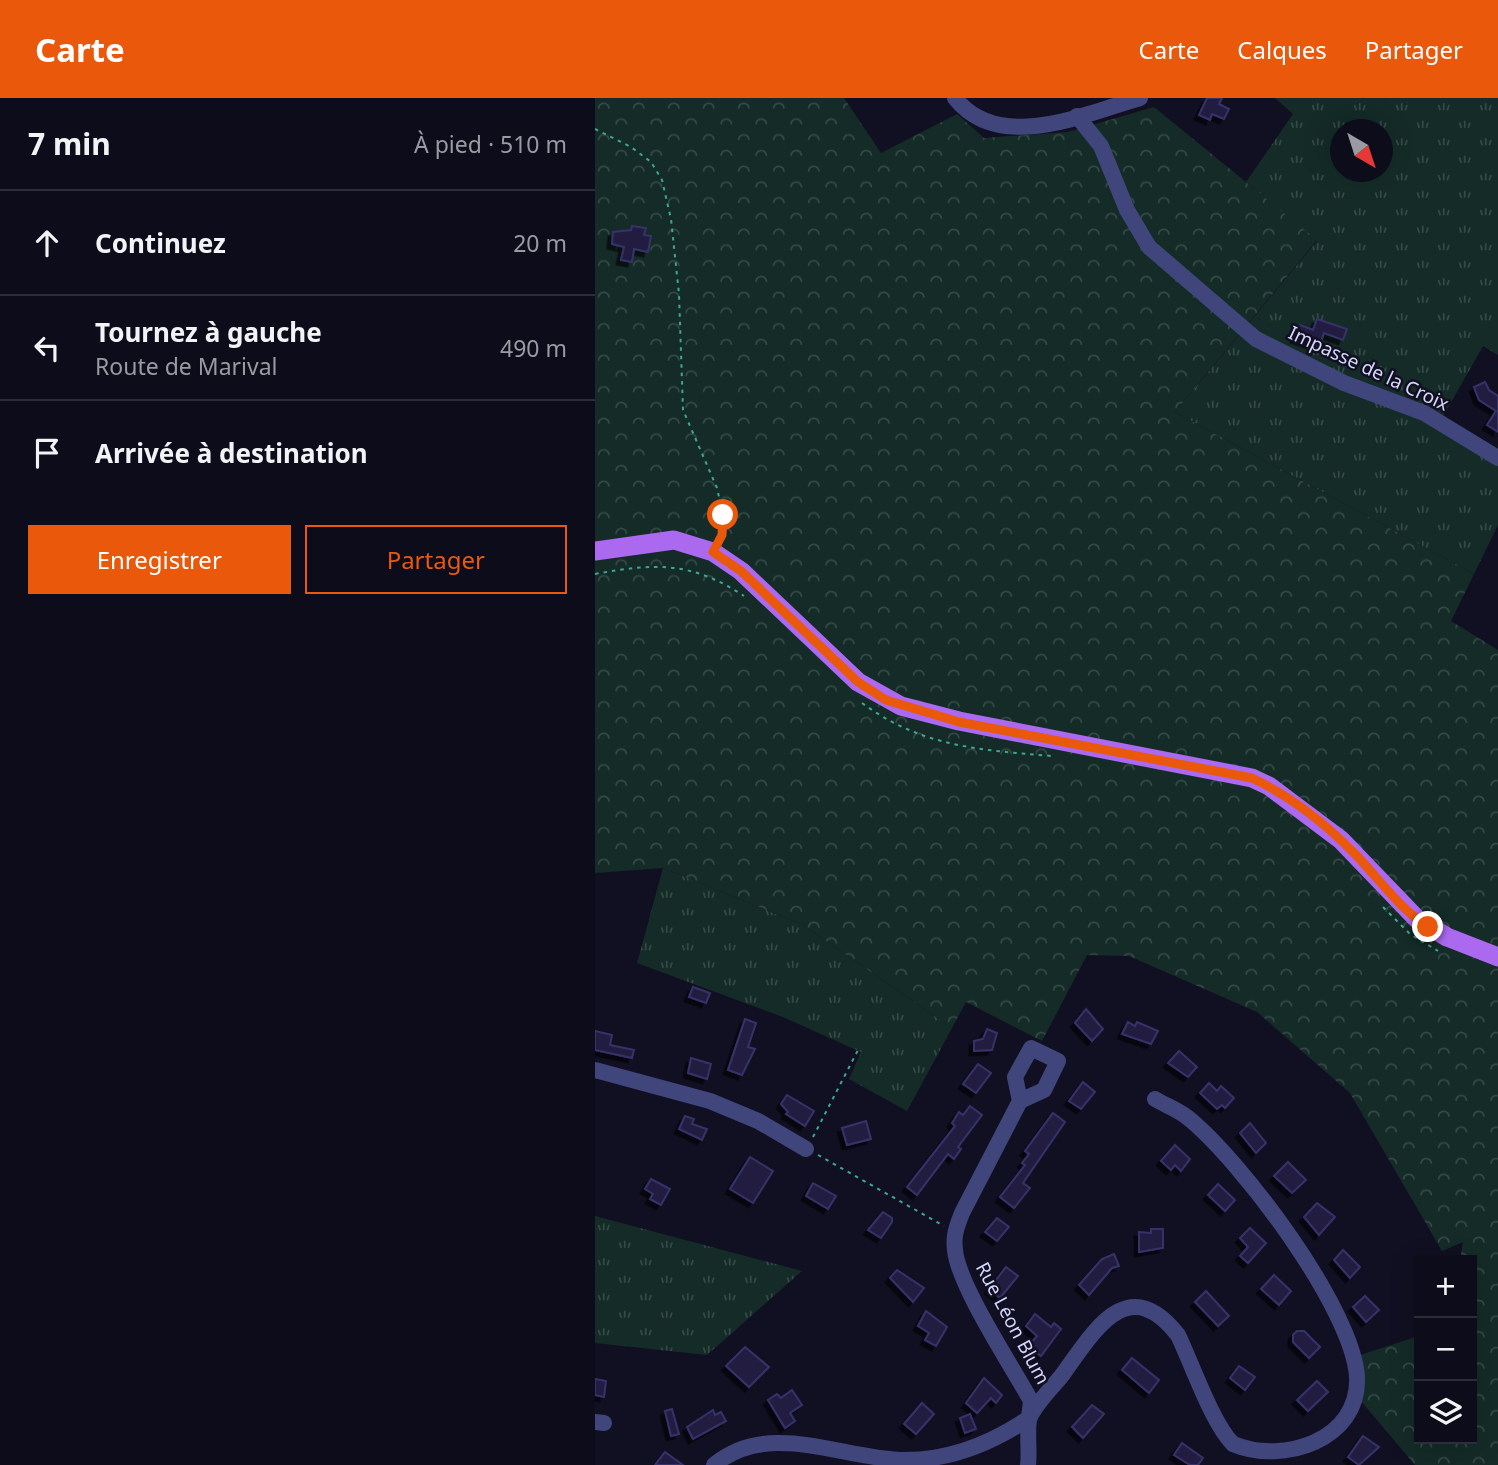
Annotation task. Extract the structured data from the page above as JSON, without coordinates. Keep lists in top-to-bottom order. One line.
{"streets":{"street":["Impasse de la Croix","Rue Léon Blum"]},"north":"bottom right","page":{"header":"Carte","nav":["Carte","Calques","Partager"],"heading":["7 min","À pied · 510 m"],"list":[["Continuez","20 m"],["Tournez à gauche","Route de Marival","490 m"],"Arrivée à destination"],"buttons":["Enregistrer","Partager"],"map_buttons":["+","−"]}}
